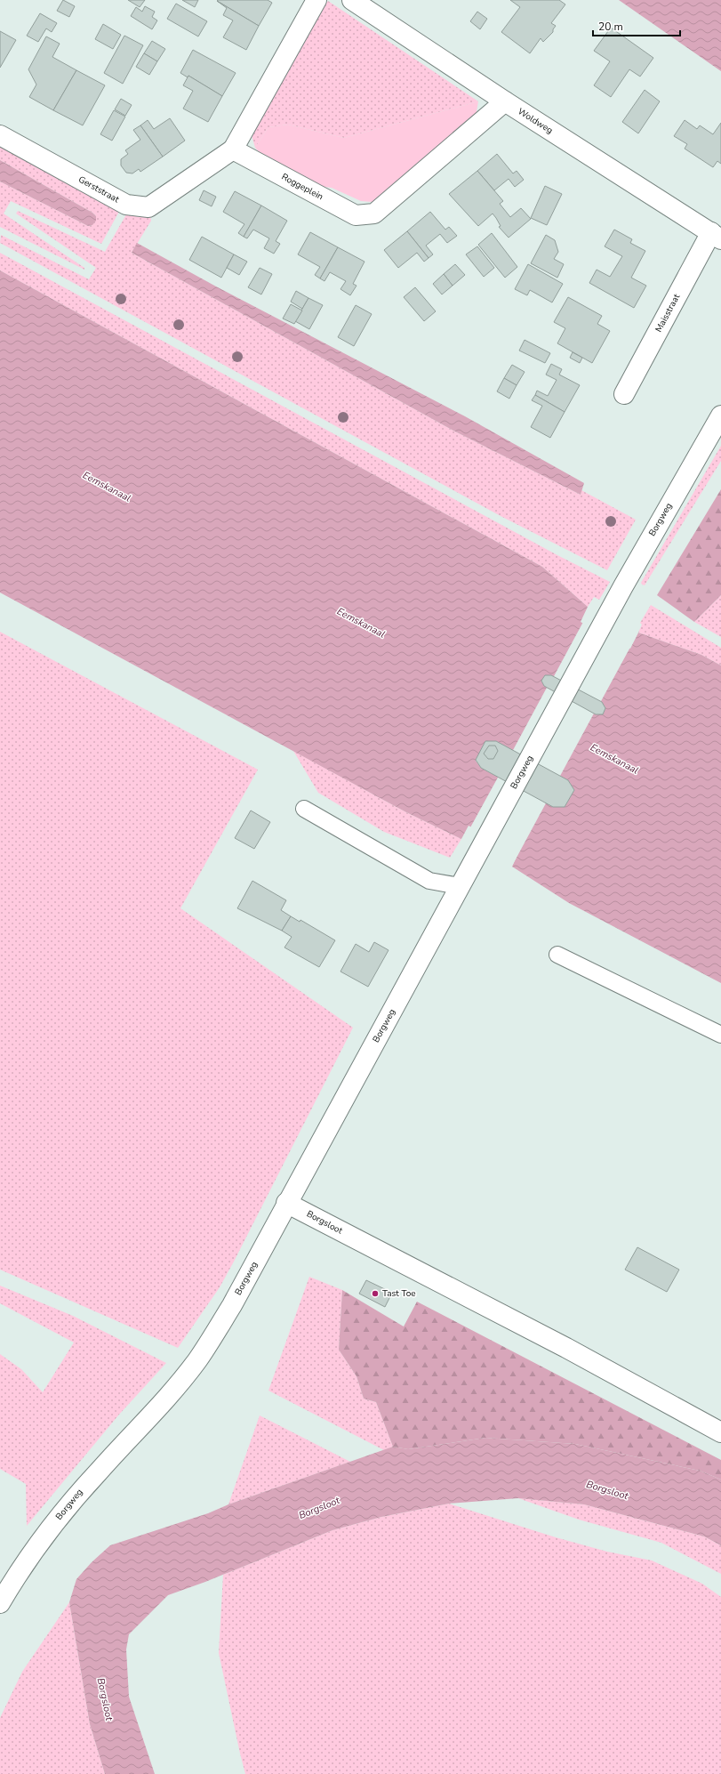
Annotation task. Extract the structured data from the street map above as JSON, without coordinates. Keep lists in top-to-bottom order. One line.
{"streets":{"street":["Woldweg","Roggeplein","Gerststraat","Maisstraat","Borgweg","Borgsloot"]},"crossings":[["Woldweg","Roggeplein"],["Woldweg","Maisstraat"],["Roggeplein","Gerststraat"],["Borgweg","Borgsloot"]],"water":["Eemskanaal","Borgsloot"],"places":["Tast Toe"],"scale_bar":"20 m"}
